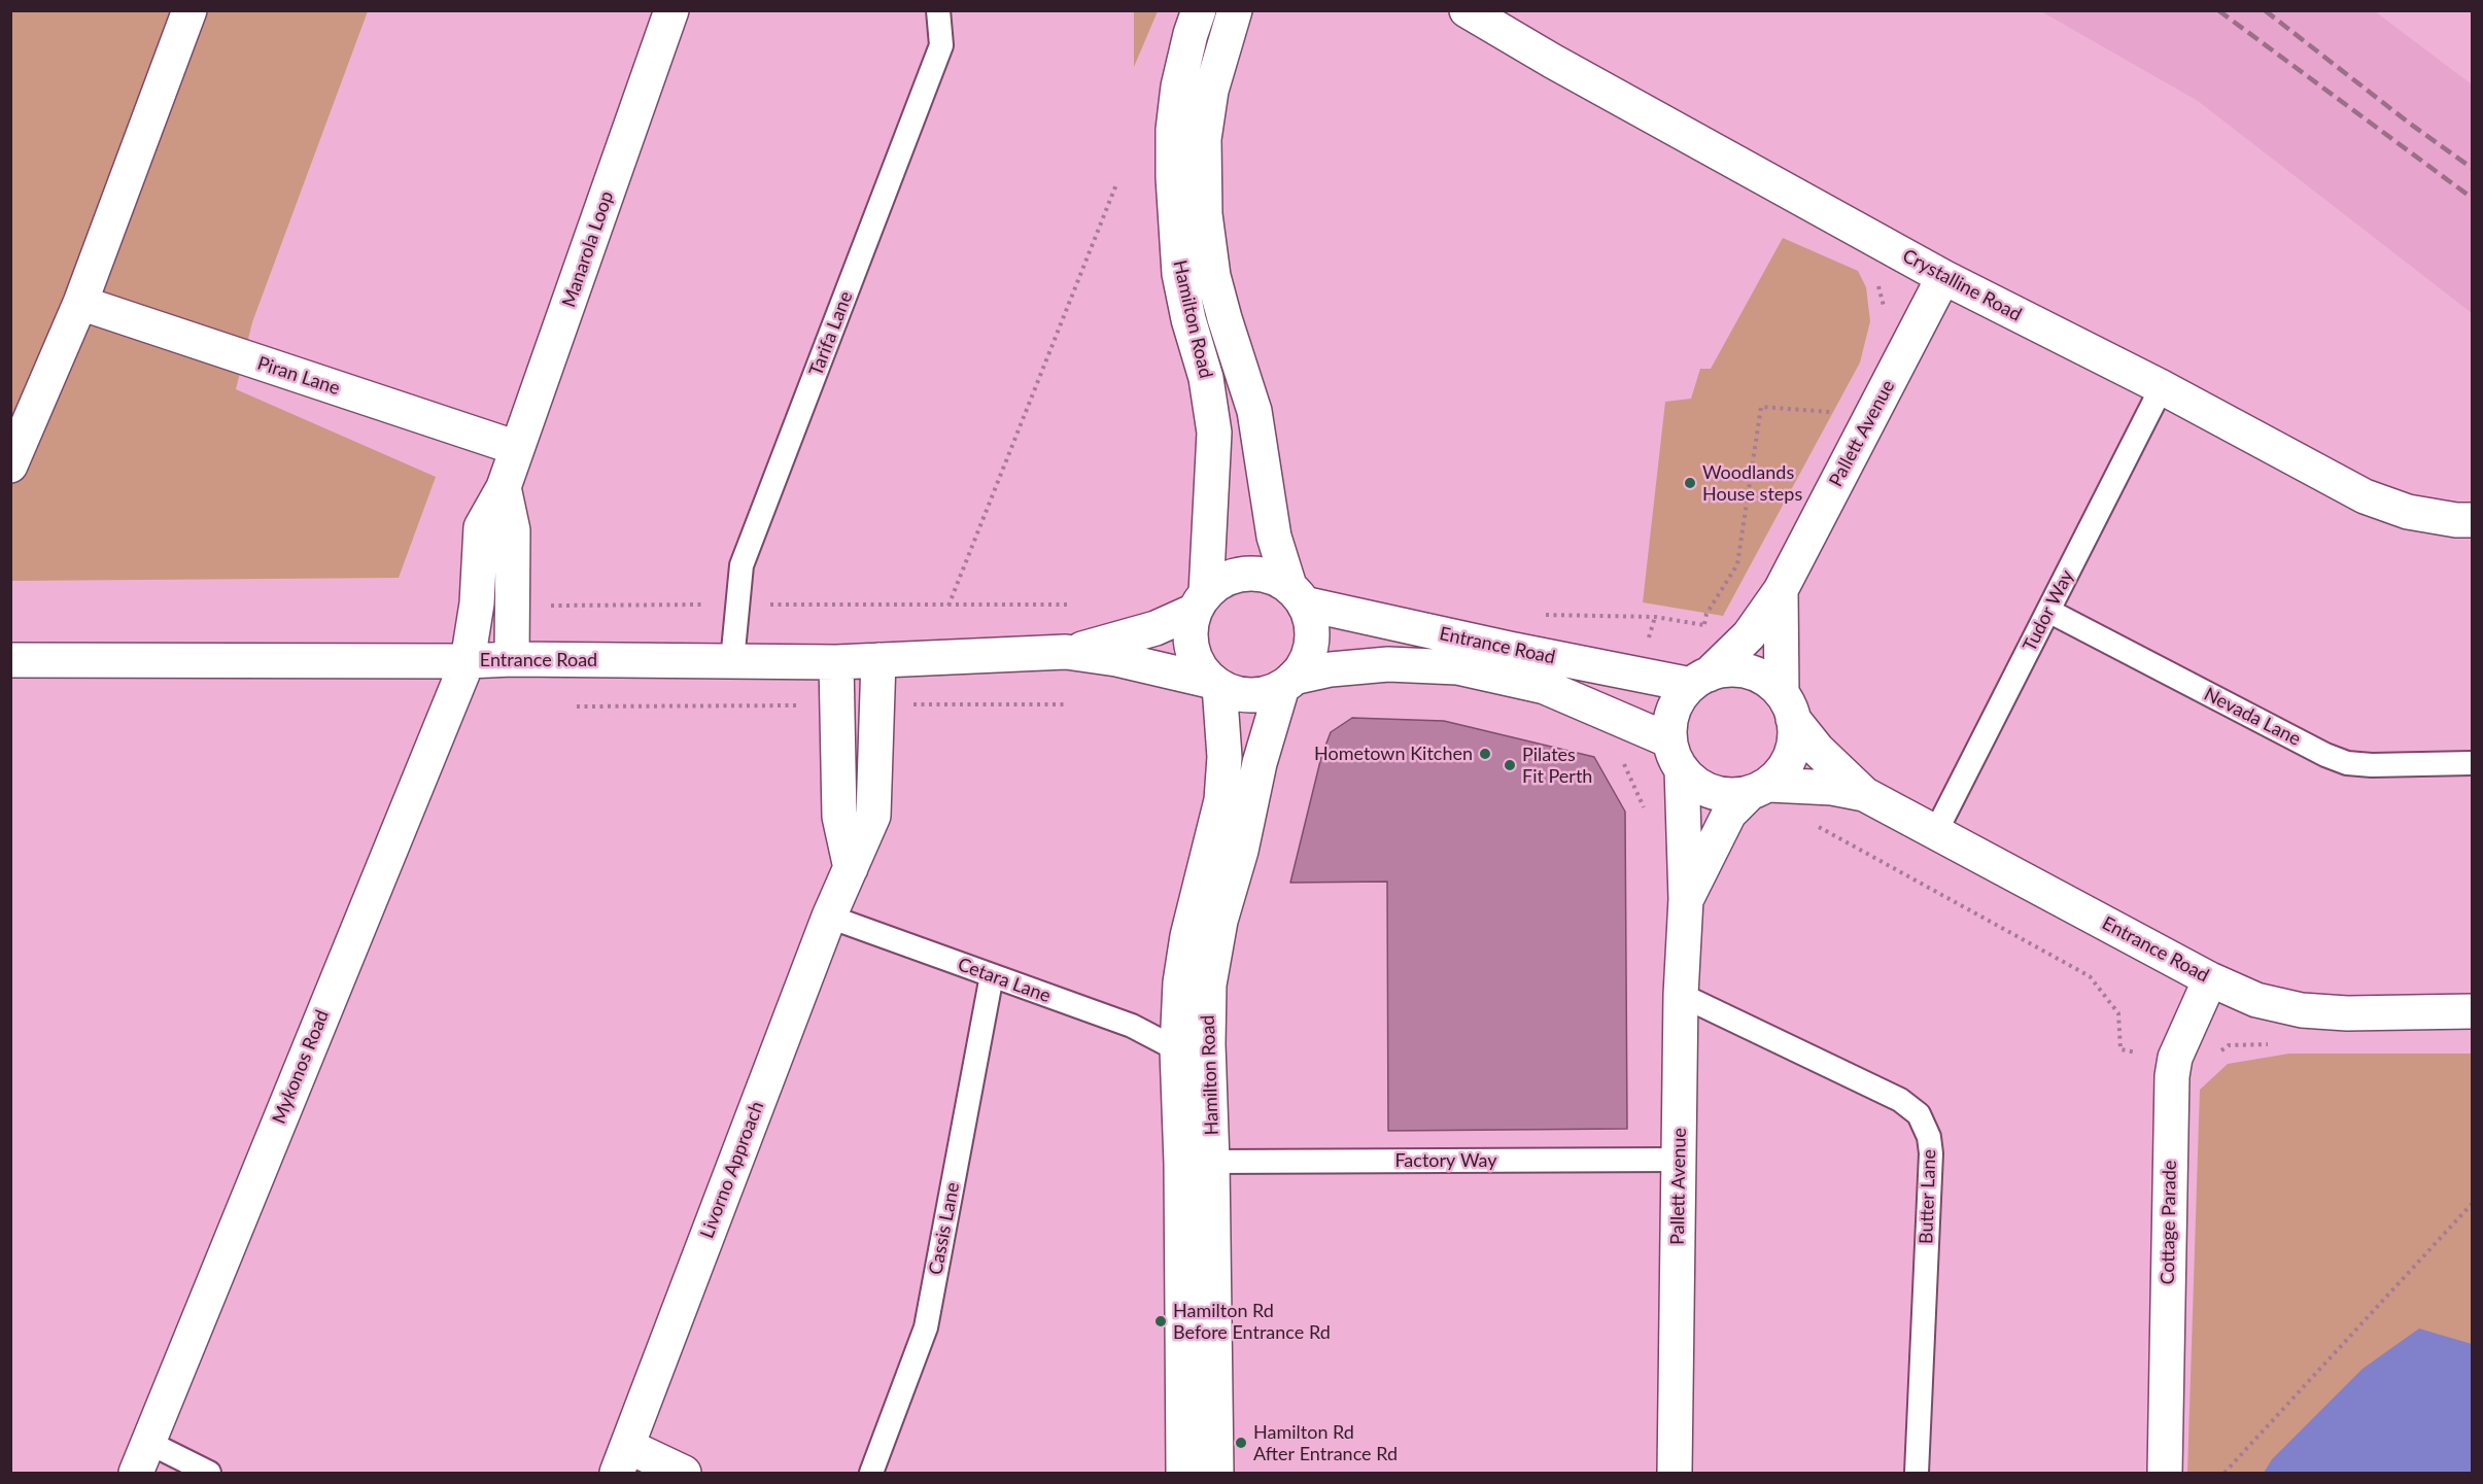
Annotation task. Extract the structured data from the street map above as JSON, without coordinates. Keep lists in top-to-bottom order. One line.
{"streets":{"street":["Manarola Loop","Crystalline Road","Hamilton Road","Piran Lane","Pallett Avenue","Entrance Road","Mykonos Road","Livorno Approach","Cottage Parade"],"lane":["Tarifa Lane","Tudor Way","Nevada Lane","Cetara Lane","Factory Way","Butter Lane","Cassis Lane"]},"crossings":[["Manarola Loop","Piran Lane"],["Manarola Loop","Entrance Road"],["Manarola Loop","Mykonos Road"],["Crystalline Road","Pallett Avenue"],["Crystalline Road","Tudor Way"],["Hamilton Road","Entrance Road"],["Hamilton Road","Cetara Lane"],["Hamilton Road","Factory Way"],["Tarifa Lane","Entrance Road"],["Pallett Avenue","Entrance Road"],["Pallett Avenue","Factory Way"],["Pallett Avenue","Butter Lane"],["Tudor Way","Entrance Road"],["Tudor Way","Nevada Lane"],["Entrance Road","Mykonos Road"],["Entrance Road","Livorno Approach"],["Entrance Road","Cottage Parade"],["Cetara Lane","Livorno Approach"],["Cetara Lane","Cassis Lane"]],"places":["Woodlands House steps","Hometown Kitchen","Pilates Fit Perth","Hamilton Rd Before Entrance Rd","Hamilton Rd After Entrance Rd"]}
